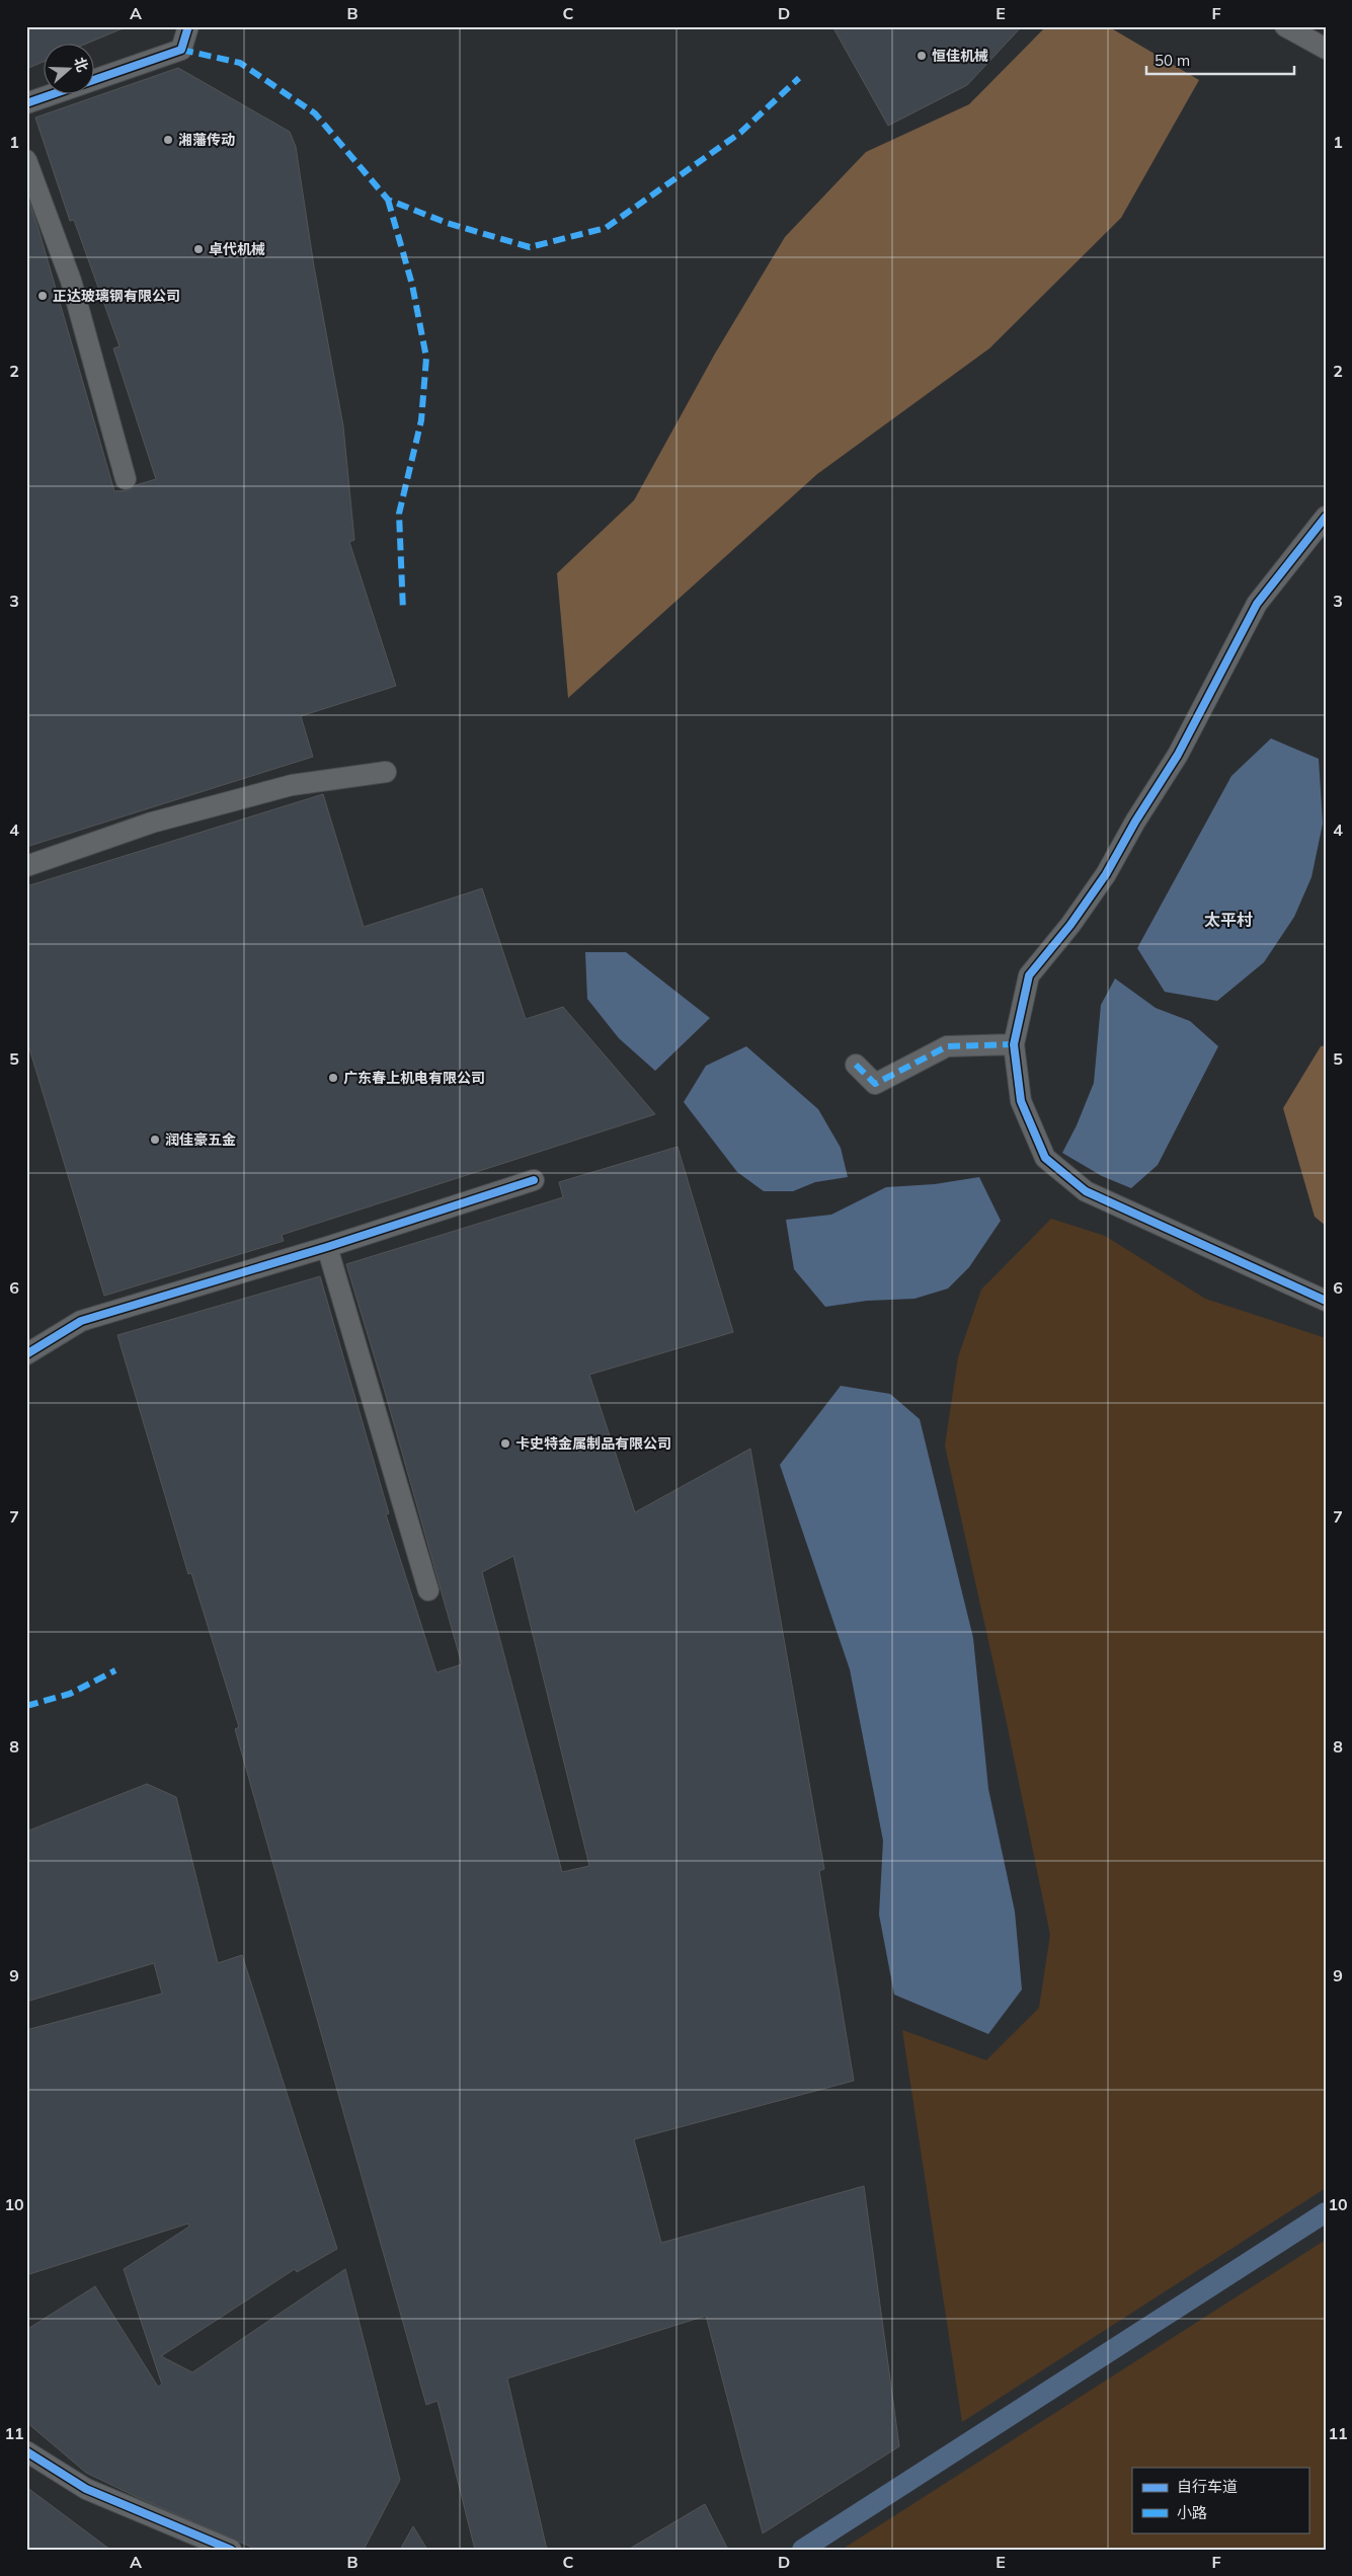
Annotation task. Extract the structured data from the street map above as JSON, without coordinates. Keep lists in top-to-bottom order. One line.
{"districts":["太平村"],"places":["恒佳机械","湘藩传动","卓代机械","正达玻璃钢有限公司","广东春上机电有限公司","润佳豪五金","卡史特金属制品有限公司"],"legend":["自行车道","小路"],"scale_bar":"50 m","north":"right","grid":{"columns":["A","B","C","D","E","F"],"rows":["1","2","3","4","5","6","7","8","9","10","11"]}}
